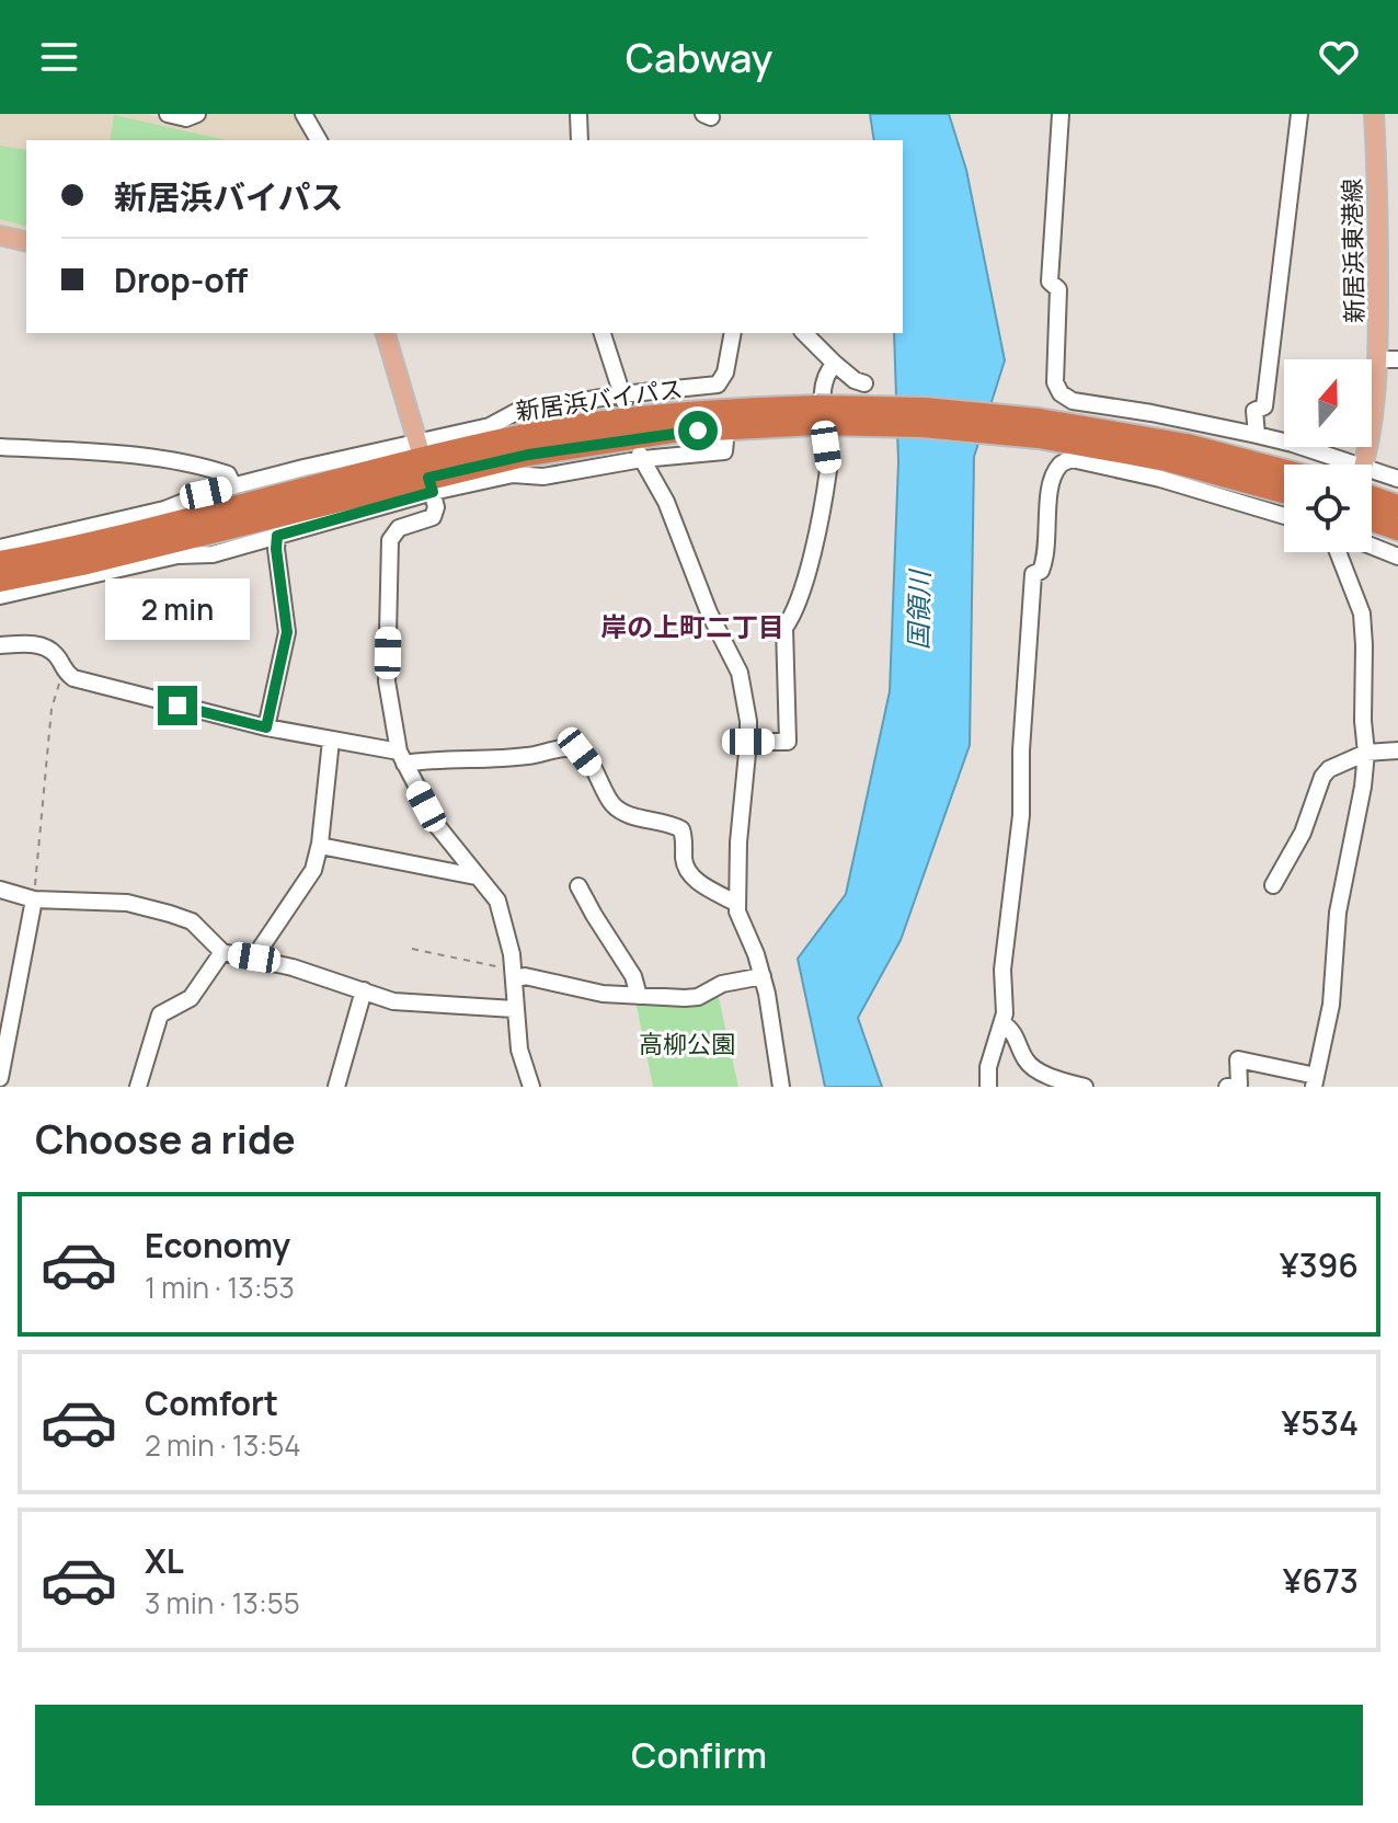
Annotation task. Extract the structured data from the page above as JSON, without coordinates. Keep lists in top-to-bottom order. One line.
{"streets":{"highway":["新居浜バイパス"],"main road":["新居浜東港線"]},"districts":["岸の上町二丁目"],"water":["国領川"],"parks":["高柳公園"],"north":"top","page":{"header":"Cabway","banner":["新居浜バイパス","Drop-off"],"bubble":"2 min","heading":"Choose a ride","list":[{"name":"Economy","note":"1 min · 13:53","value":"¥396"},{"name":"Comfort","note":"2 min · 13:54","value":"¥534"},{"name":"XL","note":"3 min · 13:55","value":"¥673"}],"buttons":"Confirm"}}
